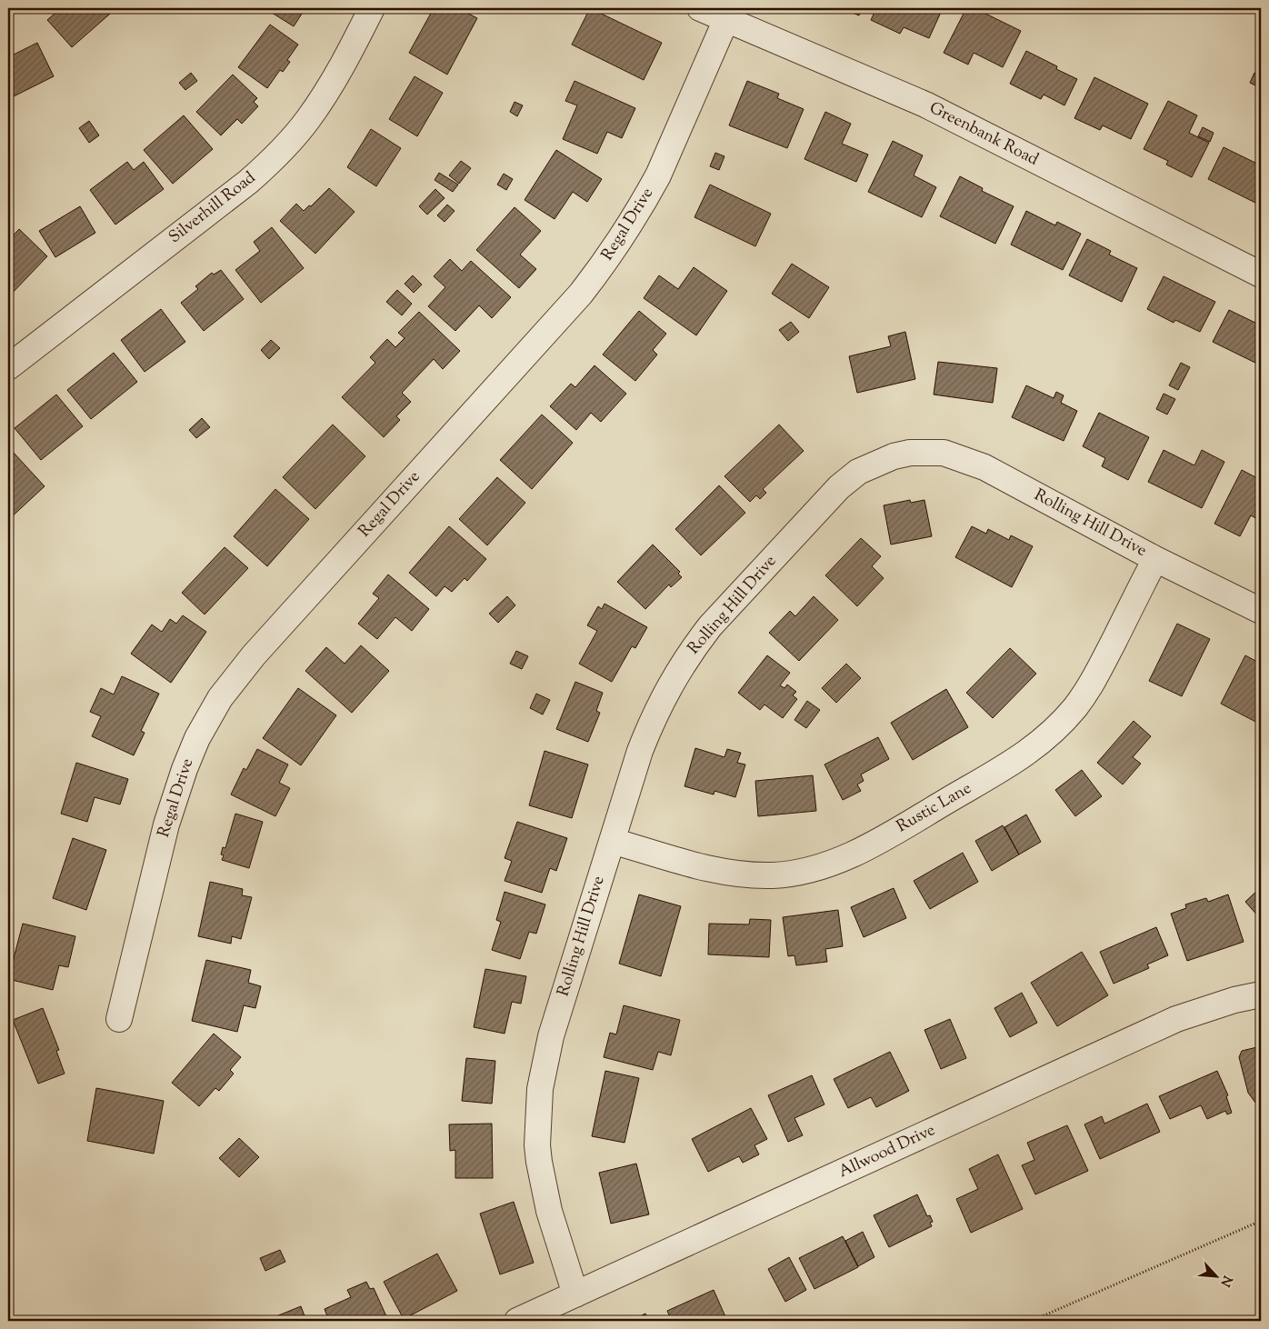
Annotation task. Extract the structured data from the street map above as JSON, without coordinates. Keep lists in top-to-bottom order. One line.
{"streets":{"street":["Greenbank Road","Silverhill Road","Regal Drive","Rolling Hill Drive","Rustic Lane","Allwood Drive"]},"crossings":[["Greenbank Road","Regal Drive"],["Rolling Hill Drive","Rustic Lane"],["Rolling Hill Drive","Allwood Drive"]],"north":"bottom right"}
